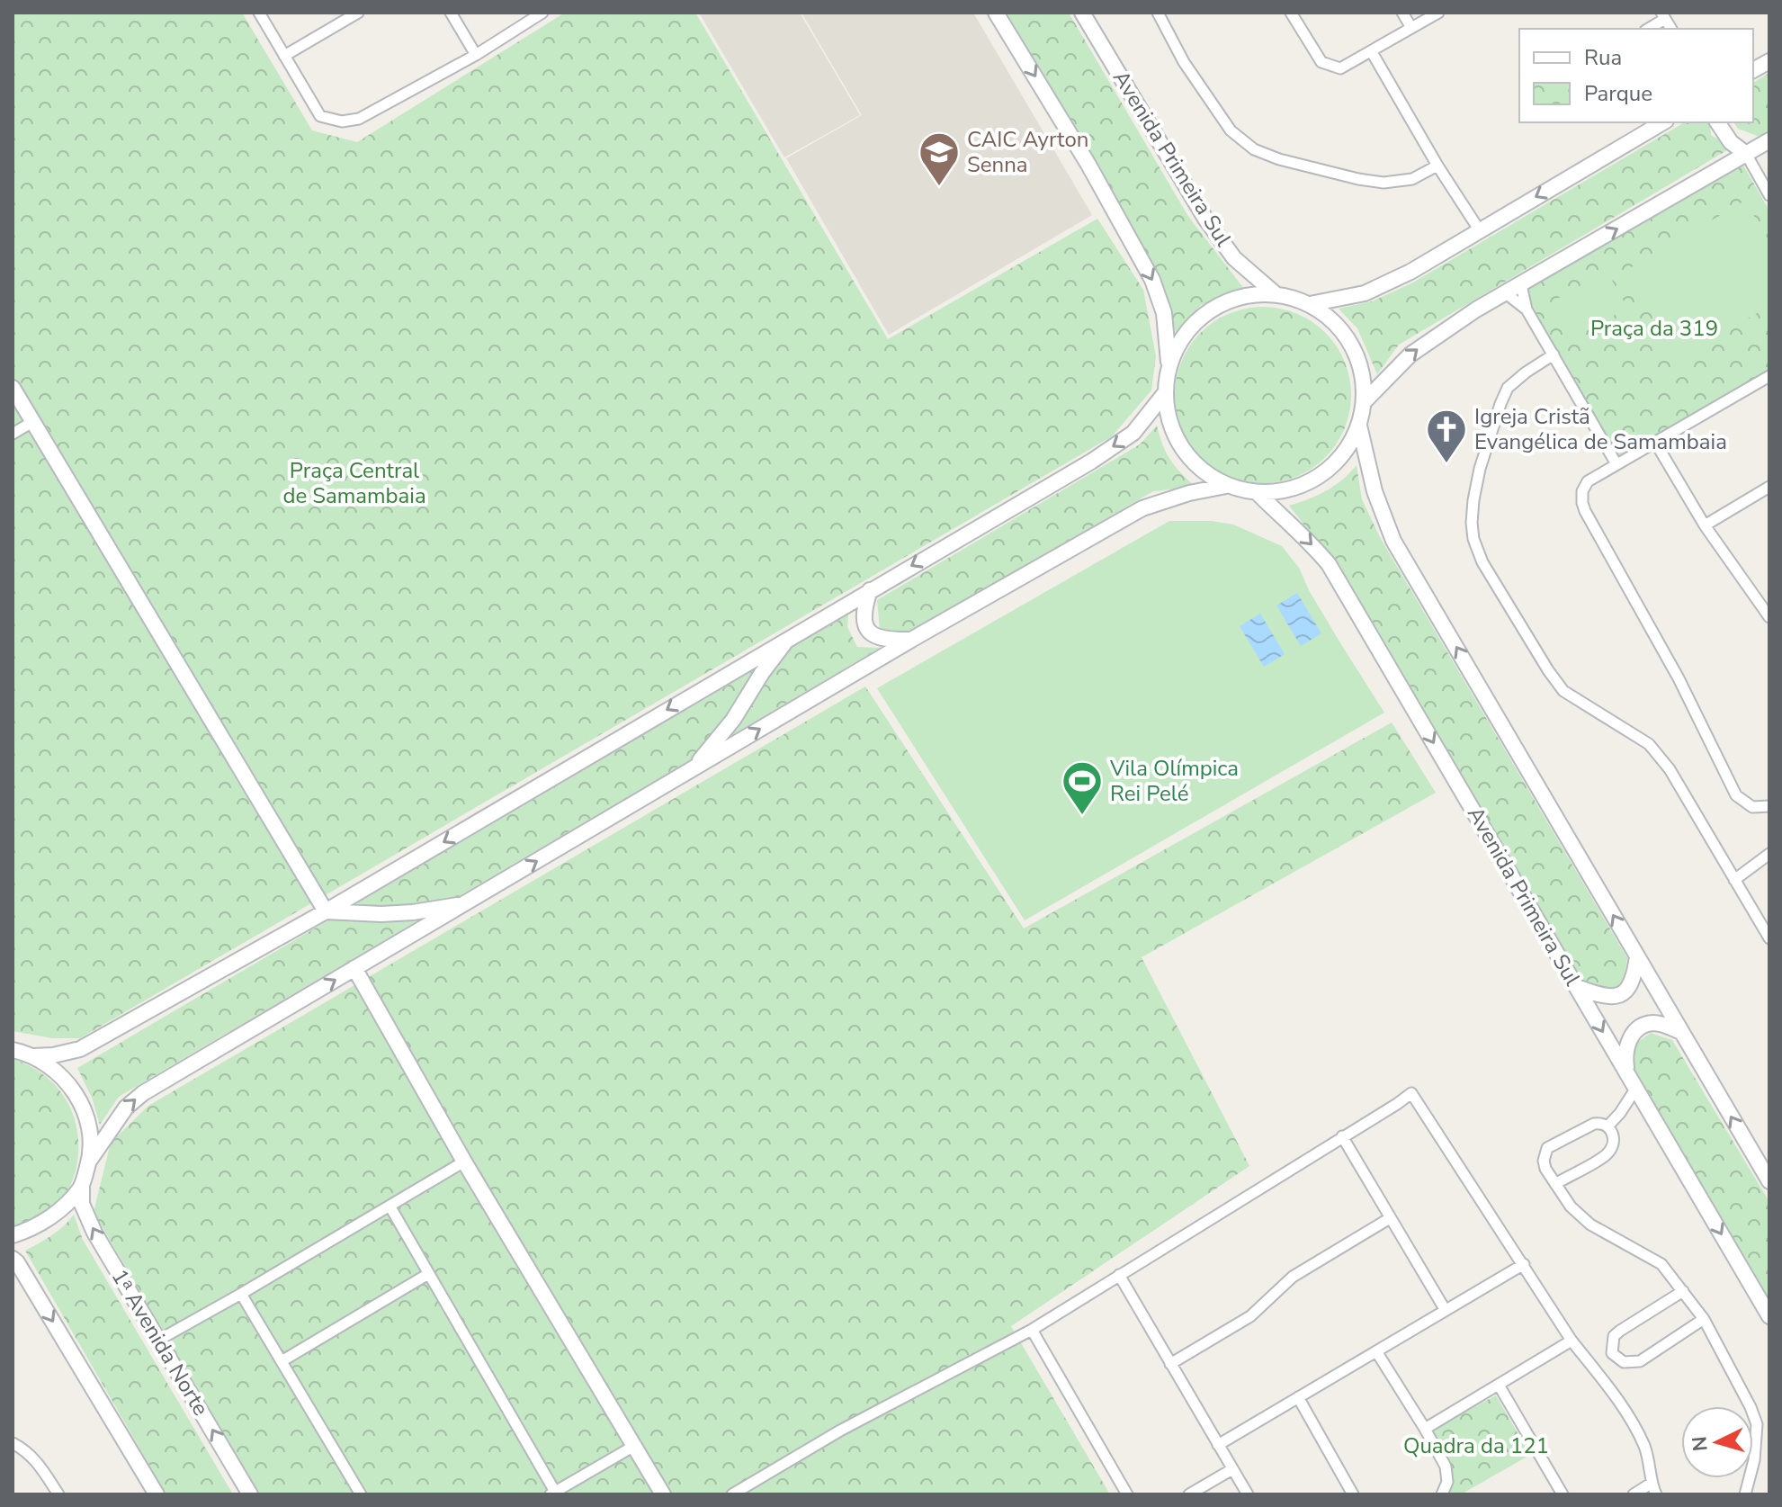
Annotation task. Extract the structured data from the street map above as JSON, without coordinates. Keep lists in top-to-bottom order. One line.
{"streets":{"main road":["Avenida Primeira Sul","1ᵃ Avenida Norte"]},"parks":["Praça da 319","Praça Central de Samambaia","Quadra da 121"],"places":{"school or university":["CAIC Ayrton Senna"],"church":["Igreja Cristã Evangélica de Samambaia"],"sports":["Vila Olímpica Rei Pelé"]},"legend":["Rua","Parque"],"north":"left"}
